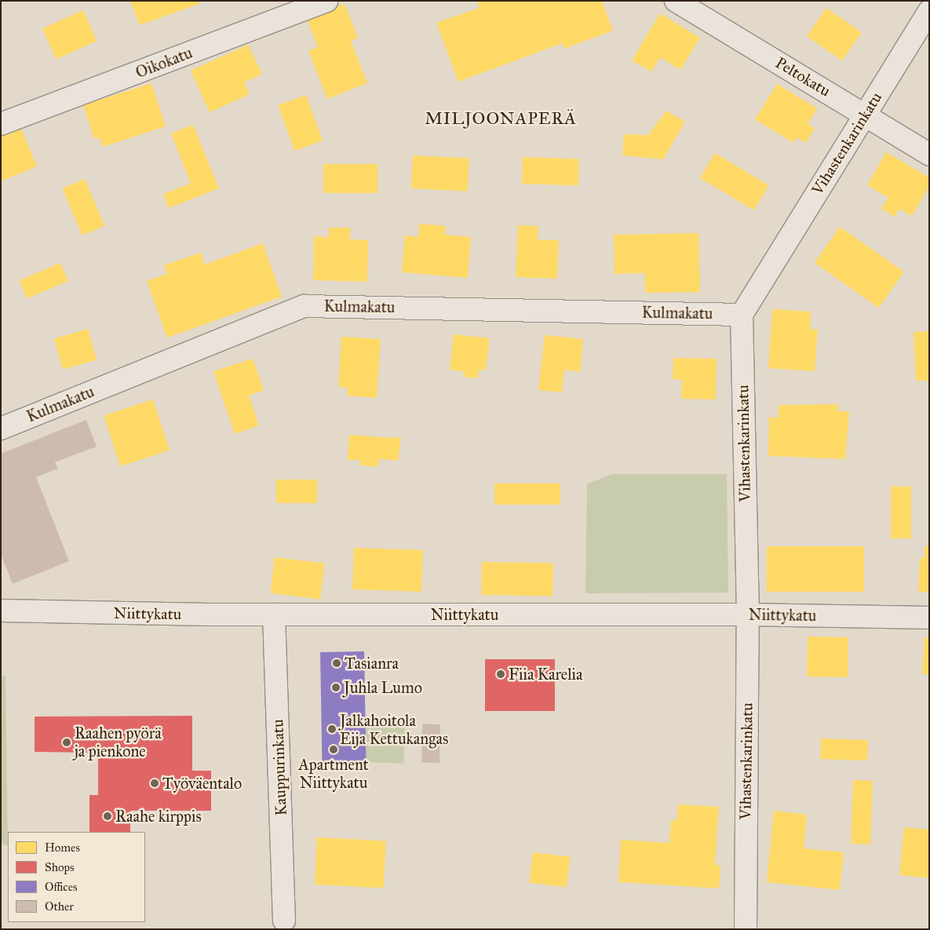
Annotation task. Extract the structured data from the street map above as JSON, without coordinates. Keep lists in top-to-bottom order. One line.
{"streets":{"street":["Oikokatu","Peltokatu","Vihastenkarinkatu","Kulmakatu","Niittykatu","Kauppurinkatu"]},"crossings":[["Peltokatu","Vihastenkarinkatu"],["Vihastenkarinkatu","Kulmakatu"],["Vihastenkarinkatu","Niittykatu"],["Niittykatu","Kauppurinkatu"]],"districts":["MILJOONAPERÄ"],"places":["Tasianra","Fiia Karelia","Juhla Lumo","Jalkahoitola Eija Kettukangas","Raahen pyörä ja pienkone","Apartment Niittykatu","Työväentalo","Raahe kirppis"],"legend":["Homes","Shops","Offices","Other"]}
